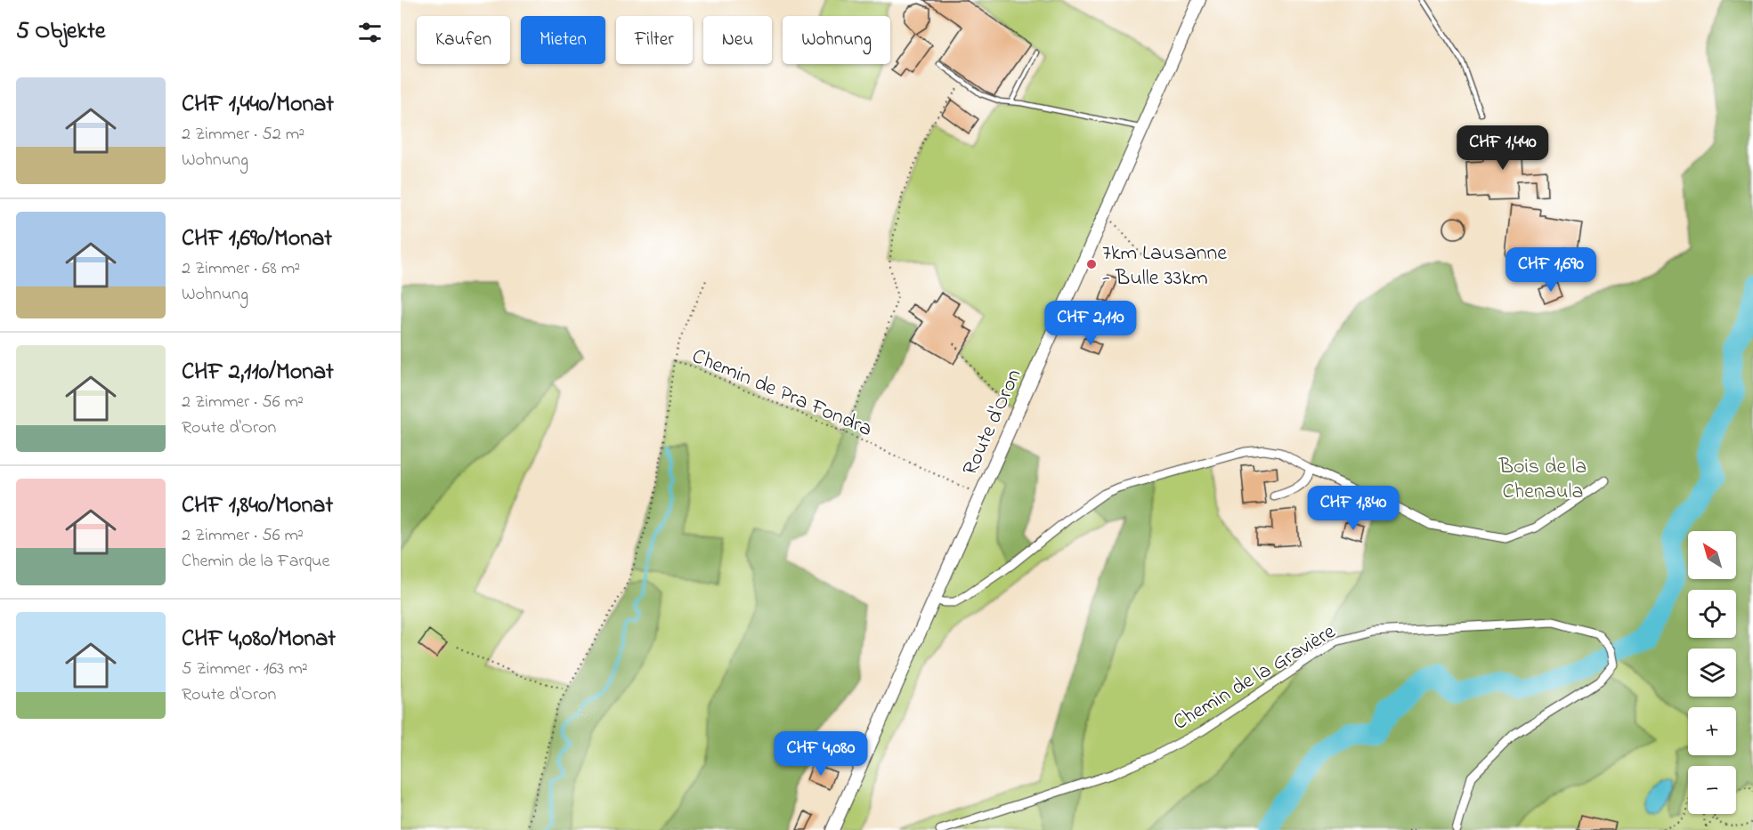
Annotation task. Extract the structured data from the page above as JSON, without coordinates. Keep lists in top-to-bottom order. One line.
{"streets":{"main road":["Route d'Oron"],"street":["Chemin de la Gravière"],"path":["Chemin de Pra Fondra"]},"crossings":[["Chemin de Pra Fondra","Route d'Oron"]],"parks":["Bois de la Chenaula"],"places":["7km Lausanne - Bulle 33km"],"north":"top left","page":{"heading":"5 Objekte","chip":["Kaufen","Mieten","Filter","Neu","Wohnung"],"list":[{"name":"CHF 1,440/Monat","note":"2 Zimmer · 52 m² · Wohnung"},{"name":"CHF 1,690/Monat","note":"2 Zimmer · 68 m² · Wohnung"},{"name":"CHF 2,110/Monat","note":"2 Zimmer · 56 m² · Route d'Oron"},{"name":"CHF 1,840/Monat","note":"2 Zimmer · 56 m² · Chemin de la Farque"},{"name":"CHF 4,080/Monat","note":"5 Zimmer · 163 m² · Route d'Oron"}],"price":["CHF 1,440","CHF 1,690","CHF 2,110","CHF 1,840","CHF 4,080"],"map_buttons":["+","−"]}}
